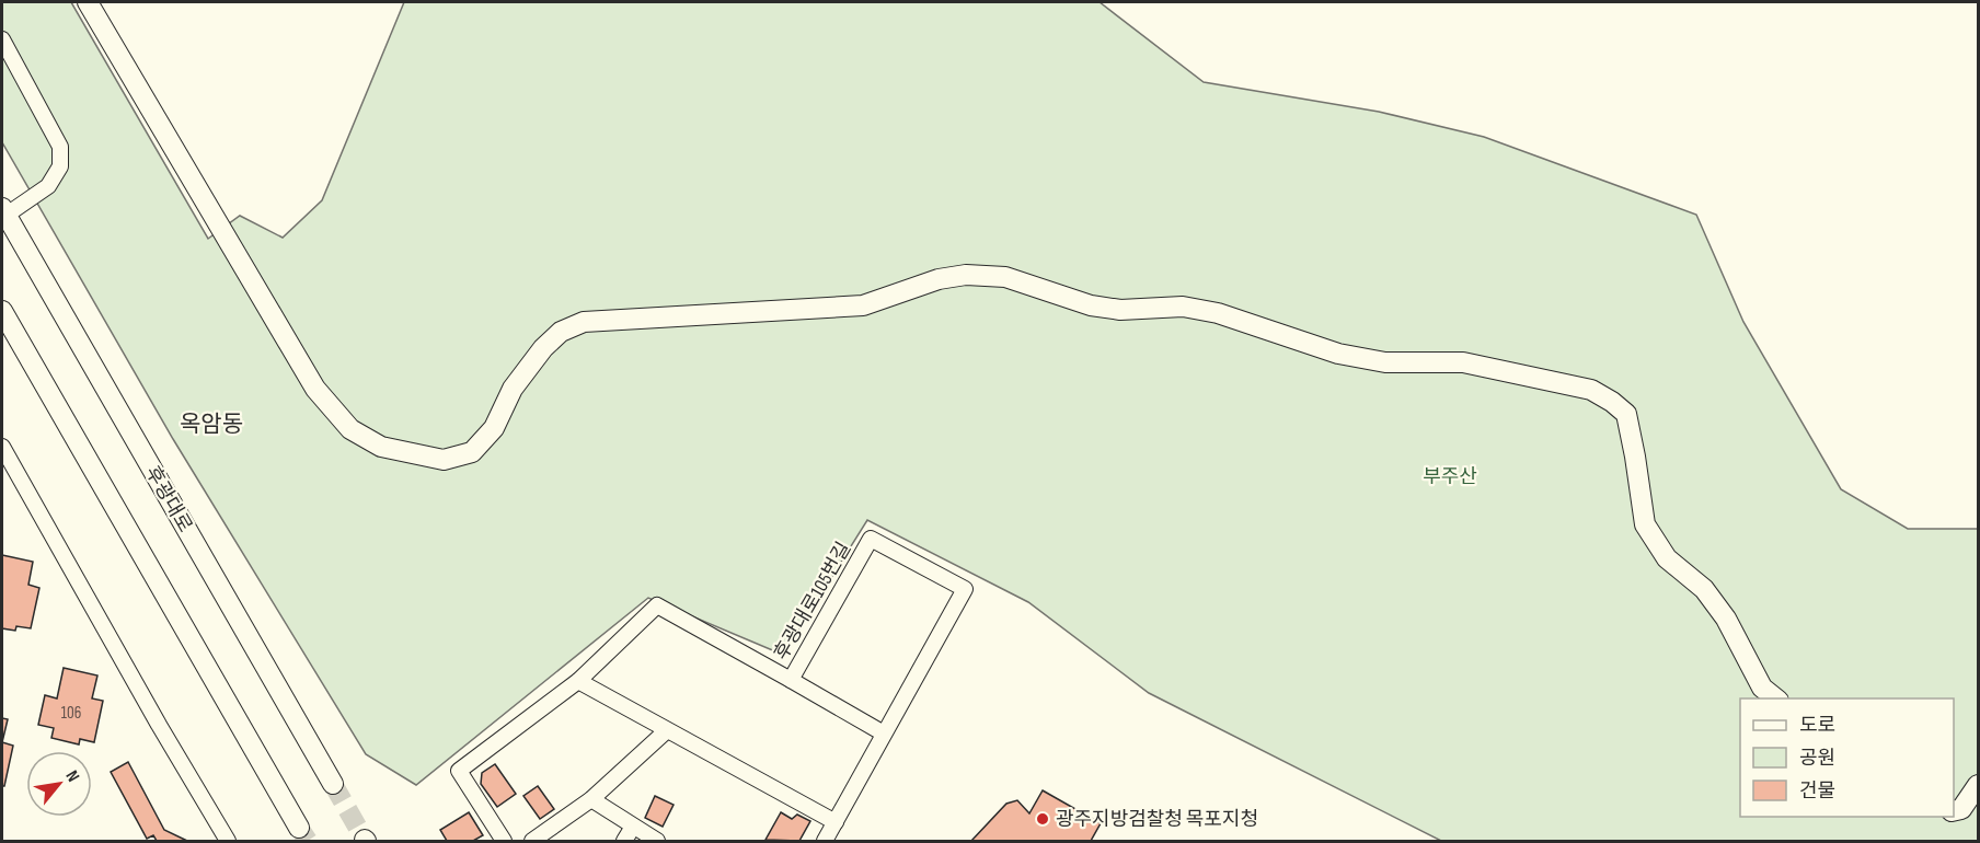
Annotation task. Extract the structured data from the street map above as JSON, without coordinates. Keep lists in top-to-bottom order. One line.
{"streets":{"street":["후광대로","후광대로105번길"]},"districts":["옥암동"],"parks":["부주산"],"places":["광주지방검찰청 목포지청"],"house_numbers":["106"],"legend":["도로","공원","건물"],"north":"top right"}
